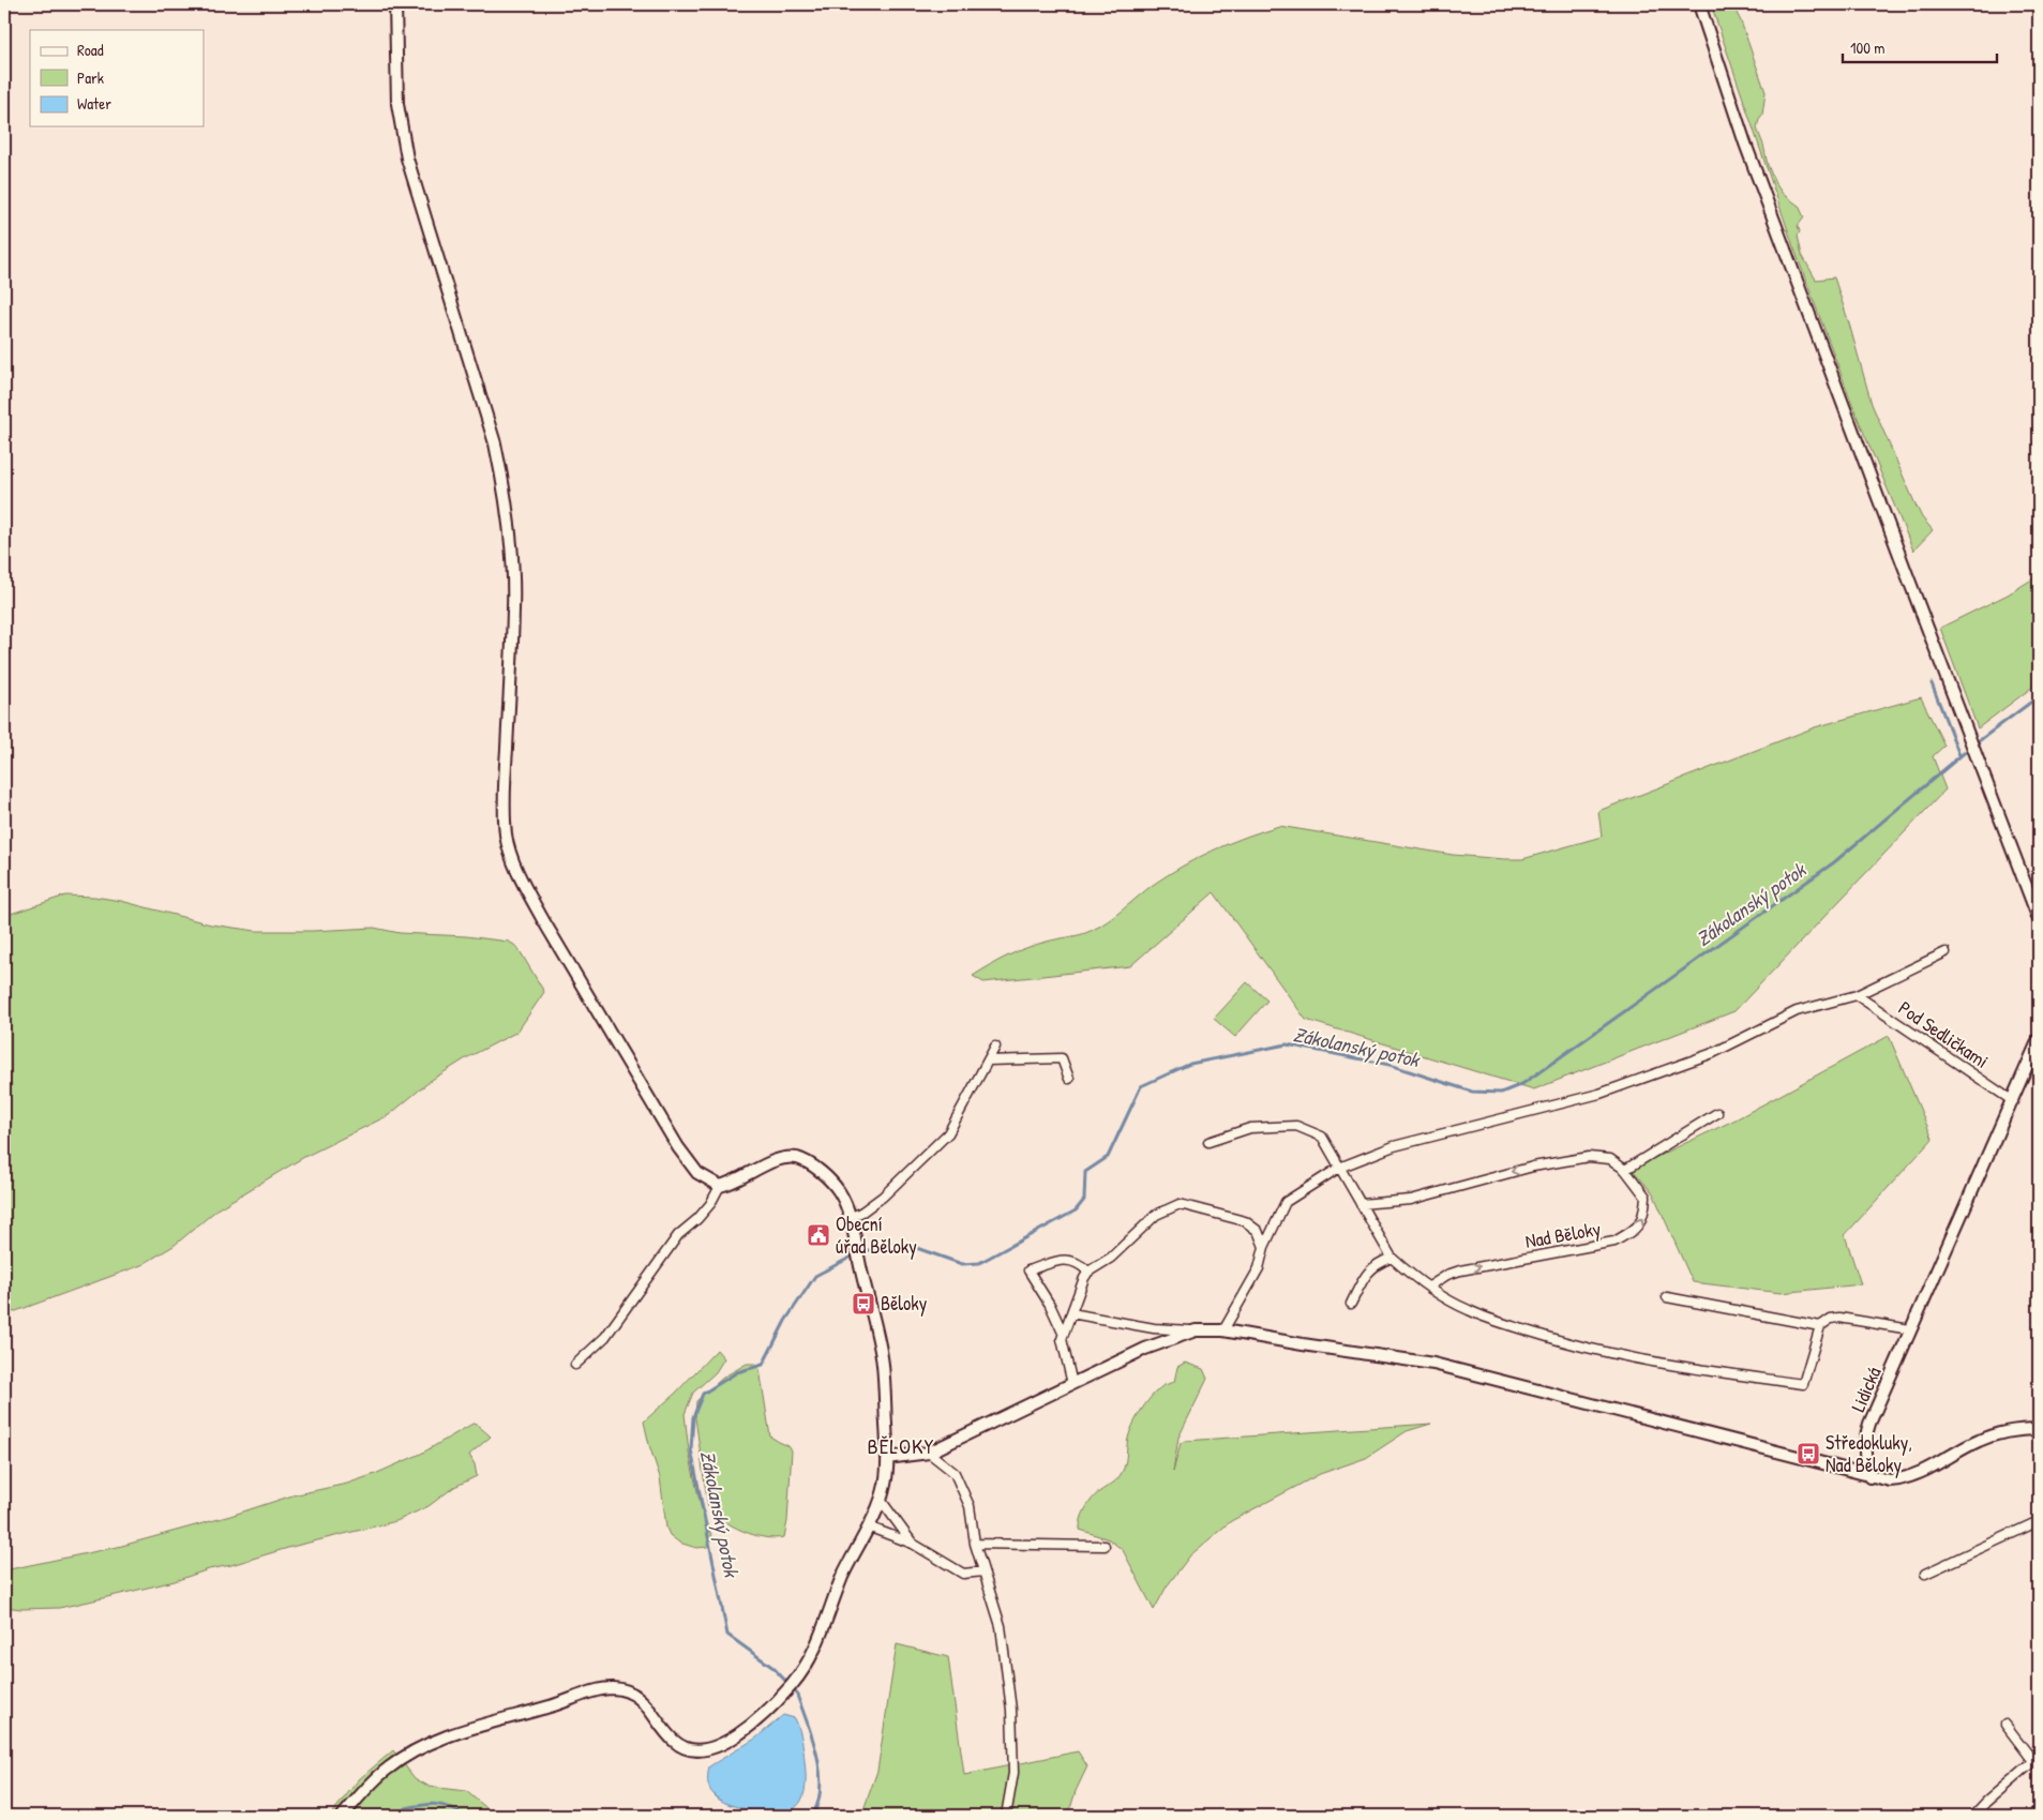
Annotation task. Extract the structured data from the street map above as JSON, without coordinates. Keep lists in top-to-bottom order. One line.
{"streets":{"street":["Pod Sedličkami","Nad Běloky","Lidická"]},"crossings":[["Pod Sedličkami","Lidická"]],"districts":["BĚLOKY"],"water":["Zákolanský potok"],"places":{"public building":["Obecní úřad Běloky"],"bus stop":["Běloky","Středokluky, Nad Běloky"]},"legend":["Road","Park","Water"],"scale_bar":"100 m"}
